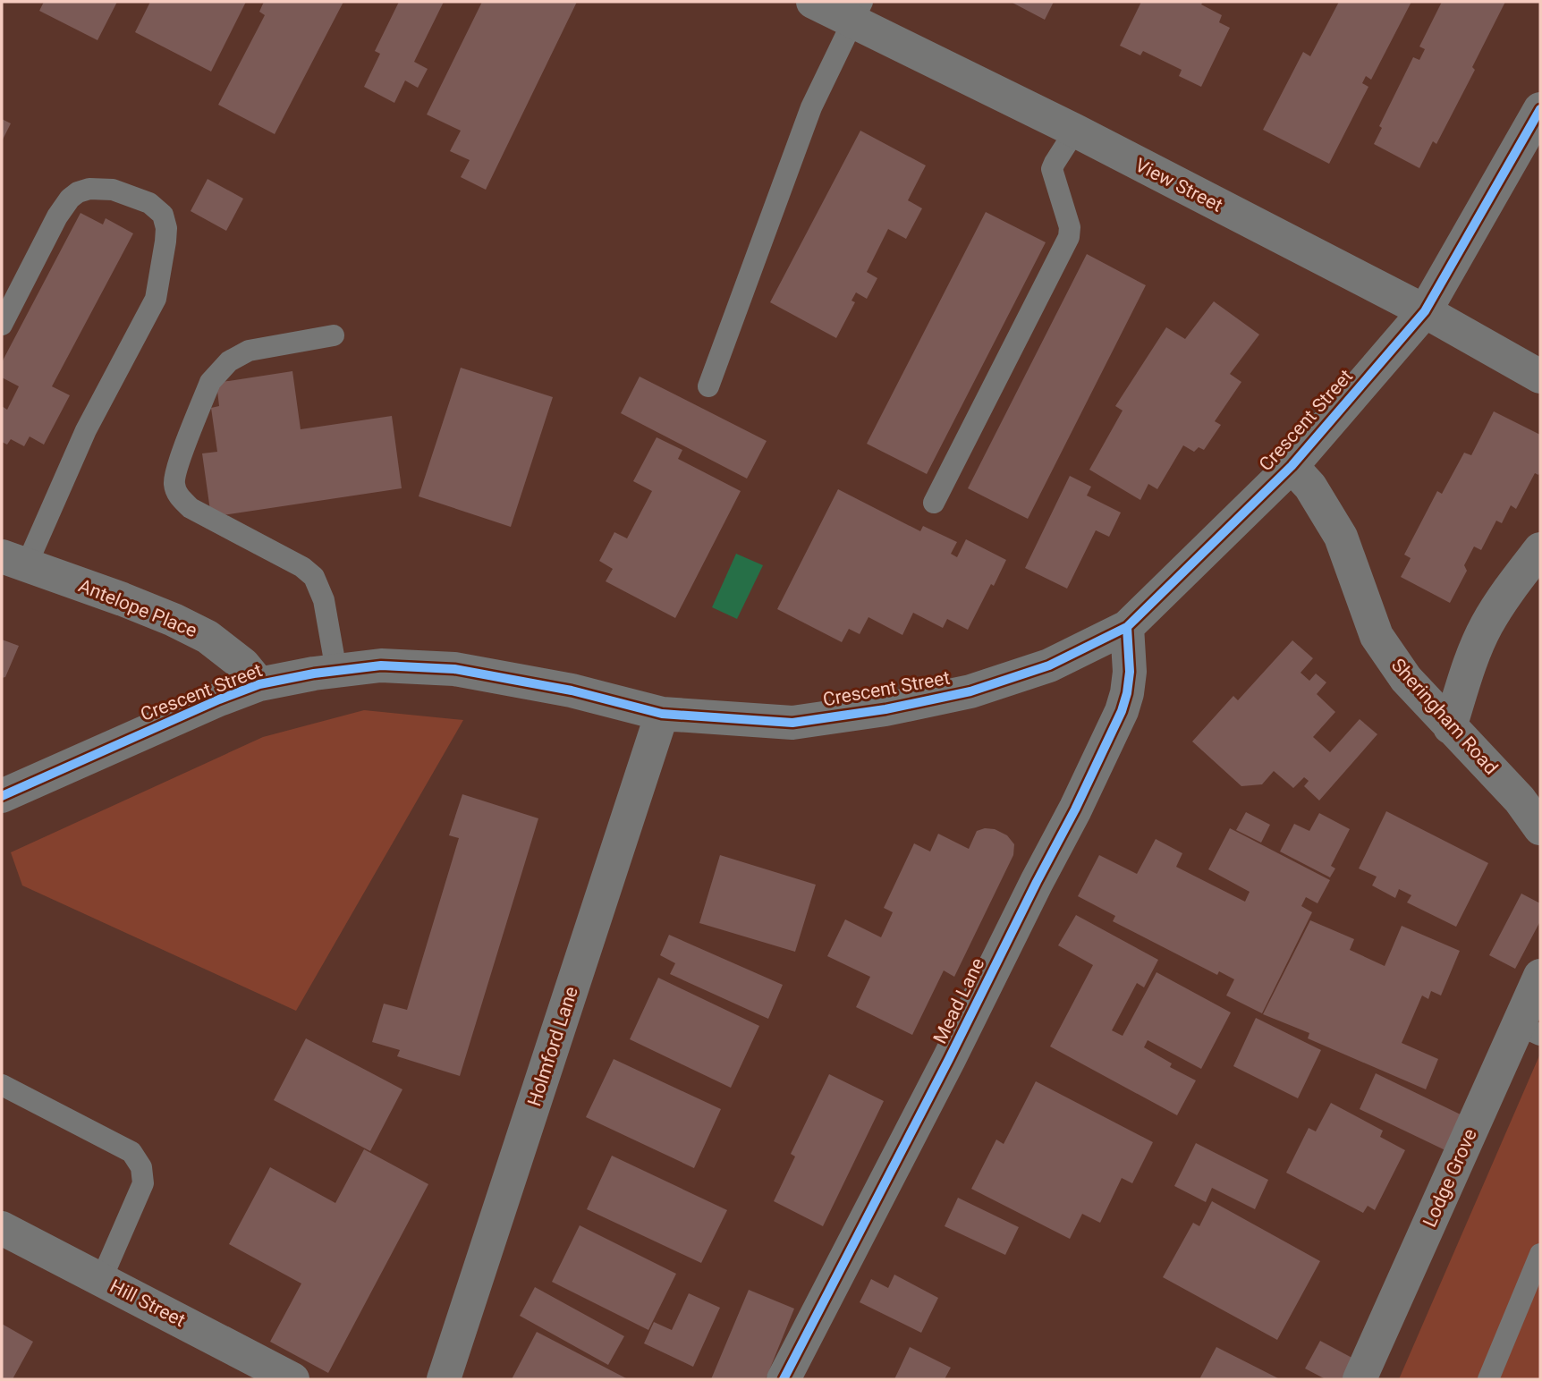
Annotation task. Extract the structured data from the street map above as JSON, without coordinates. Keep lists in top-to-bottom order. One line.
{"streets":{"street":["View Street","Crescent Street","Antelope Place","Sheringham Road","Mead Lane","Holmford Lane","Lodge Grove","Hill Street"]},"crossings":[["View Street","Crescent Street"],["Crescent Street","Antelope Place"],["Crescent Street","Sheringham Road"],["Crescent Street","Mead Lane"],["Crescent Street","Holmford Lane"]]}
